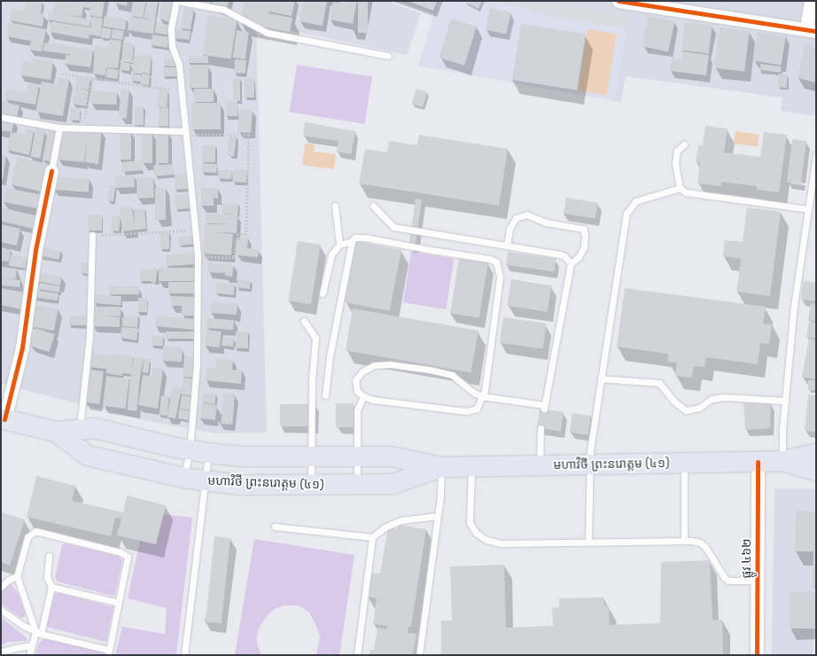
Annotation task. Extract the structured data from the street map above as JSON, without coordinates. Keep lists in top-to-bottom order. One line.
{"streets":{"main road":["មហាវិថី ព្រះនរោត្តម (៤១)"],"street":["ផ្លូវ ៤៦២"]},"crossings":[["មហាវិថី ព្រះនរោត្តម (៤១)","ផ្លូវ ៤៦២"]]}
